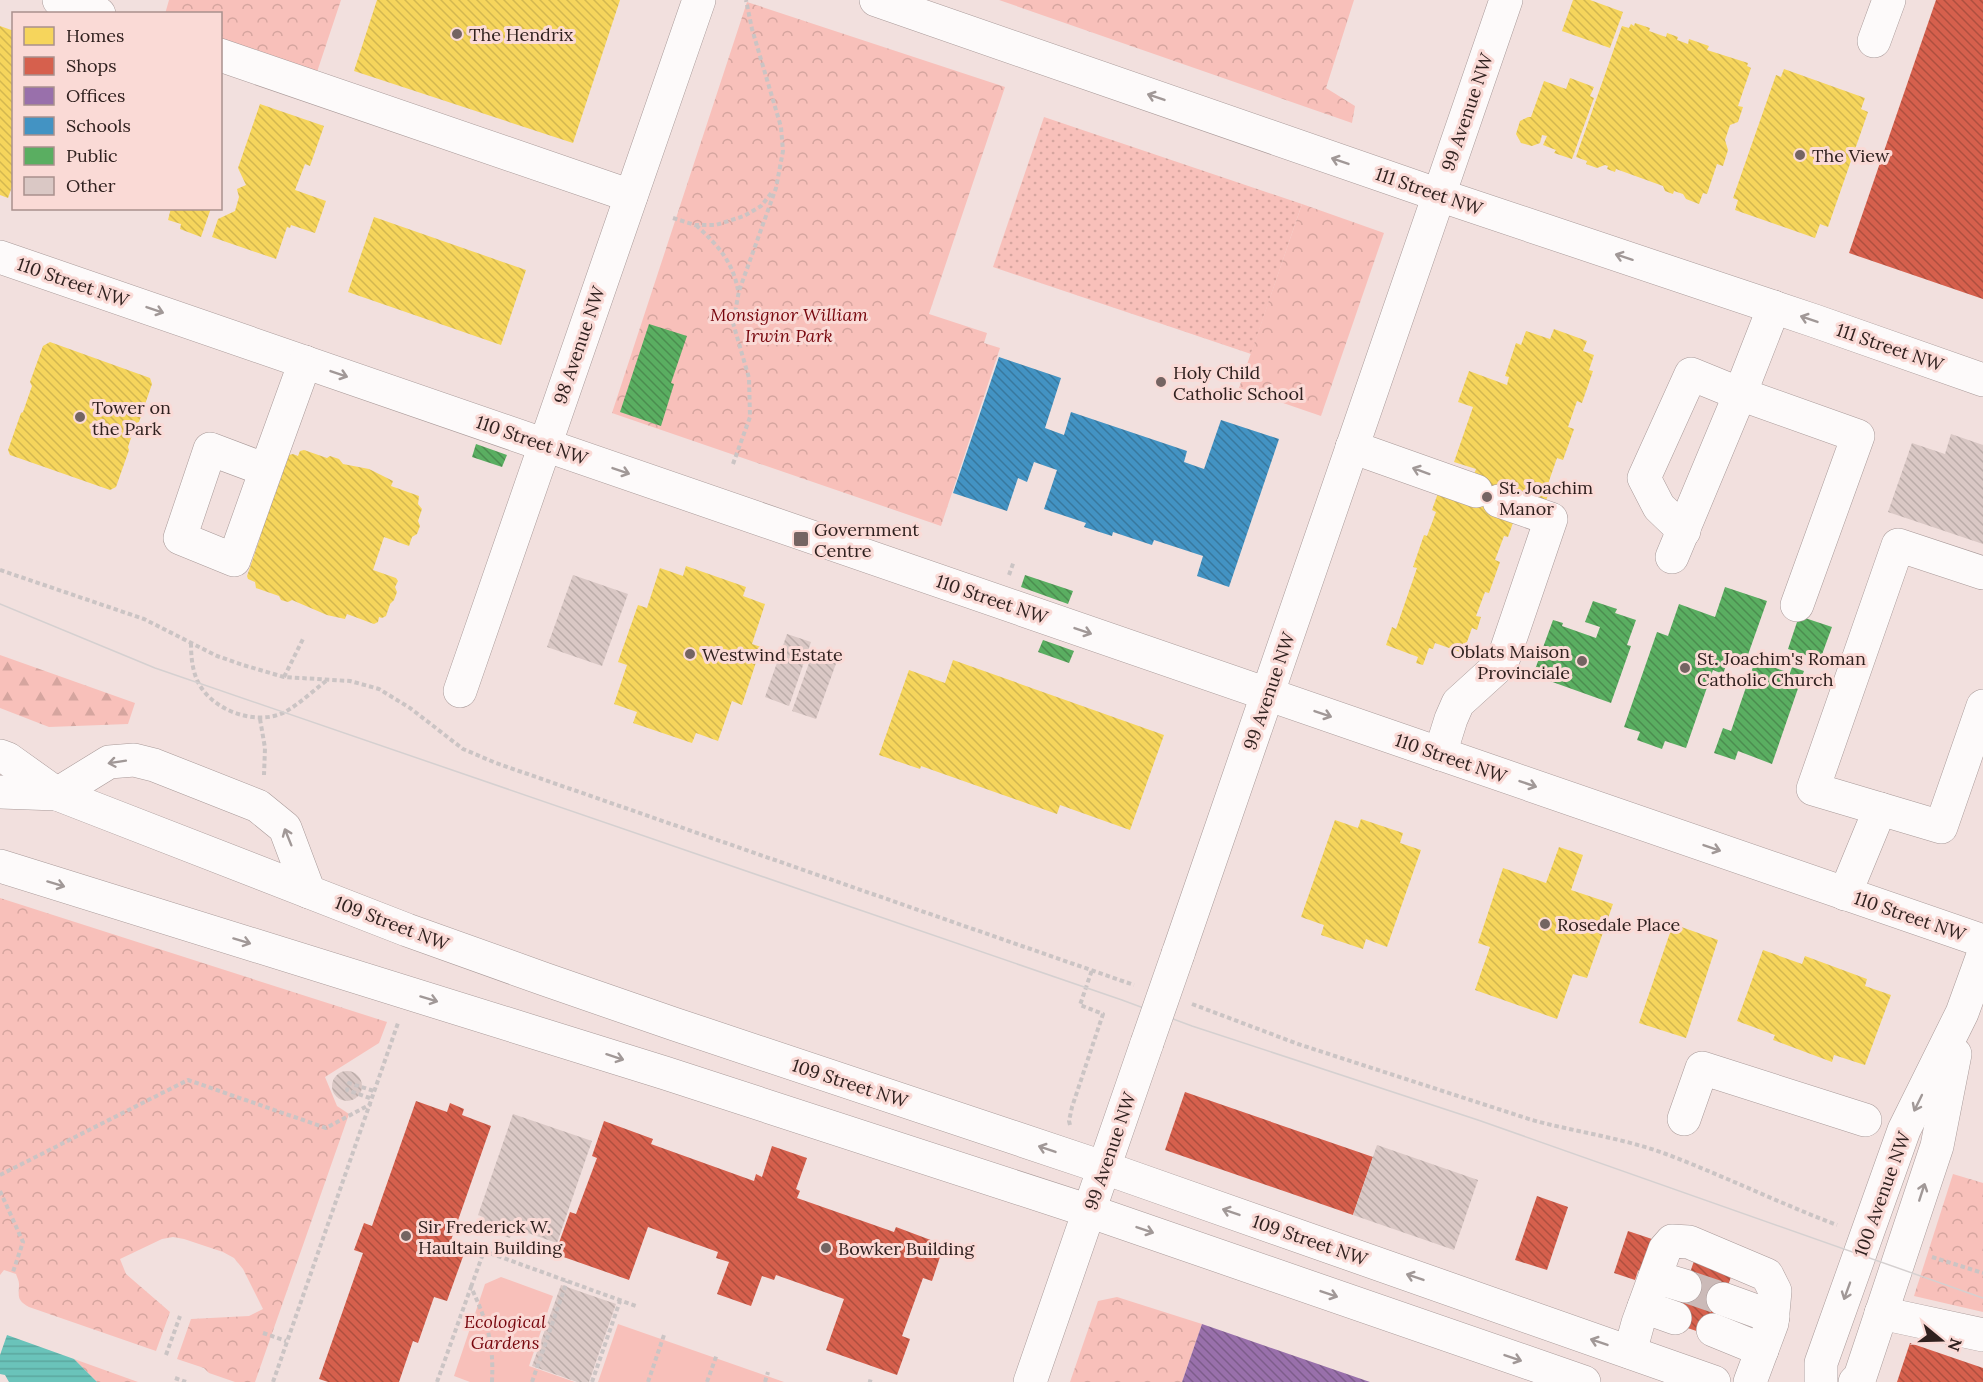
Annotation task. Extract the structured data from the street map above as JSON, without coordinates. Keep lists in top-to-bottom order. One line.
{"streets":{"street":["99 Avenue NW","111 Street NW","110 Street NW","98 Avenue NW","109 Street NW","100 Avenue NW"]},"crossings":[["99 Avenue NW","111 Street NW"],["99 Avenue NW","110 Street NW"],["99 Avenue NW","109 Street NW"],["110 Street NW","98 Avenue NW"]],"one_way":["111 Street NW","110 Street NW"],"parks":["Monsignor William Irwin Park","Ecological Gardens"],"places":{"other":["The Hendrix","The View","Holy Child Catholic School","Tower on the Park","St. Joachim Manor","Westwind Estate","Oblats Maison Provinciale","St. Joachim's Roman Catholic Church","Rosedale Place","Sir Frederick W. Haultain Building","Bowker Building"],"transit":["Government Centre"]},"legend":["Homes","Shops","Offices","Schools","Public","Other"],"north":"right"}
